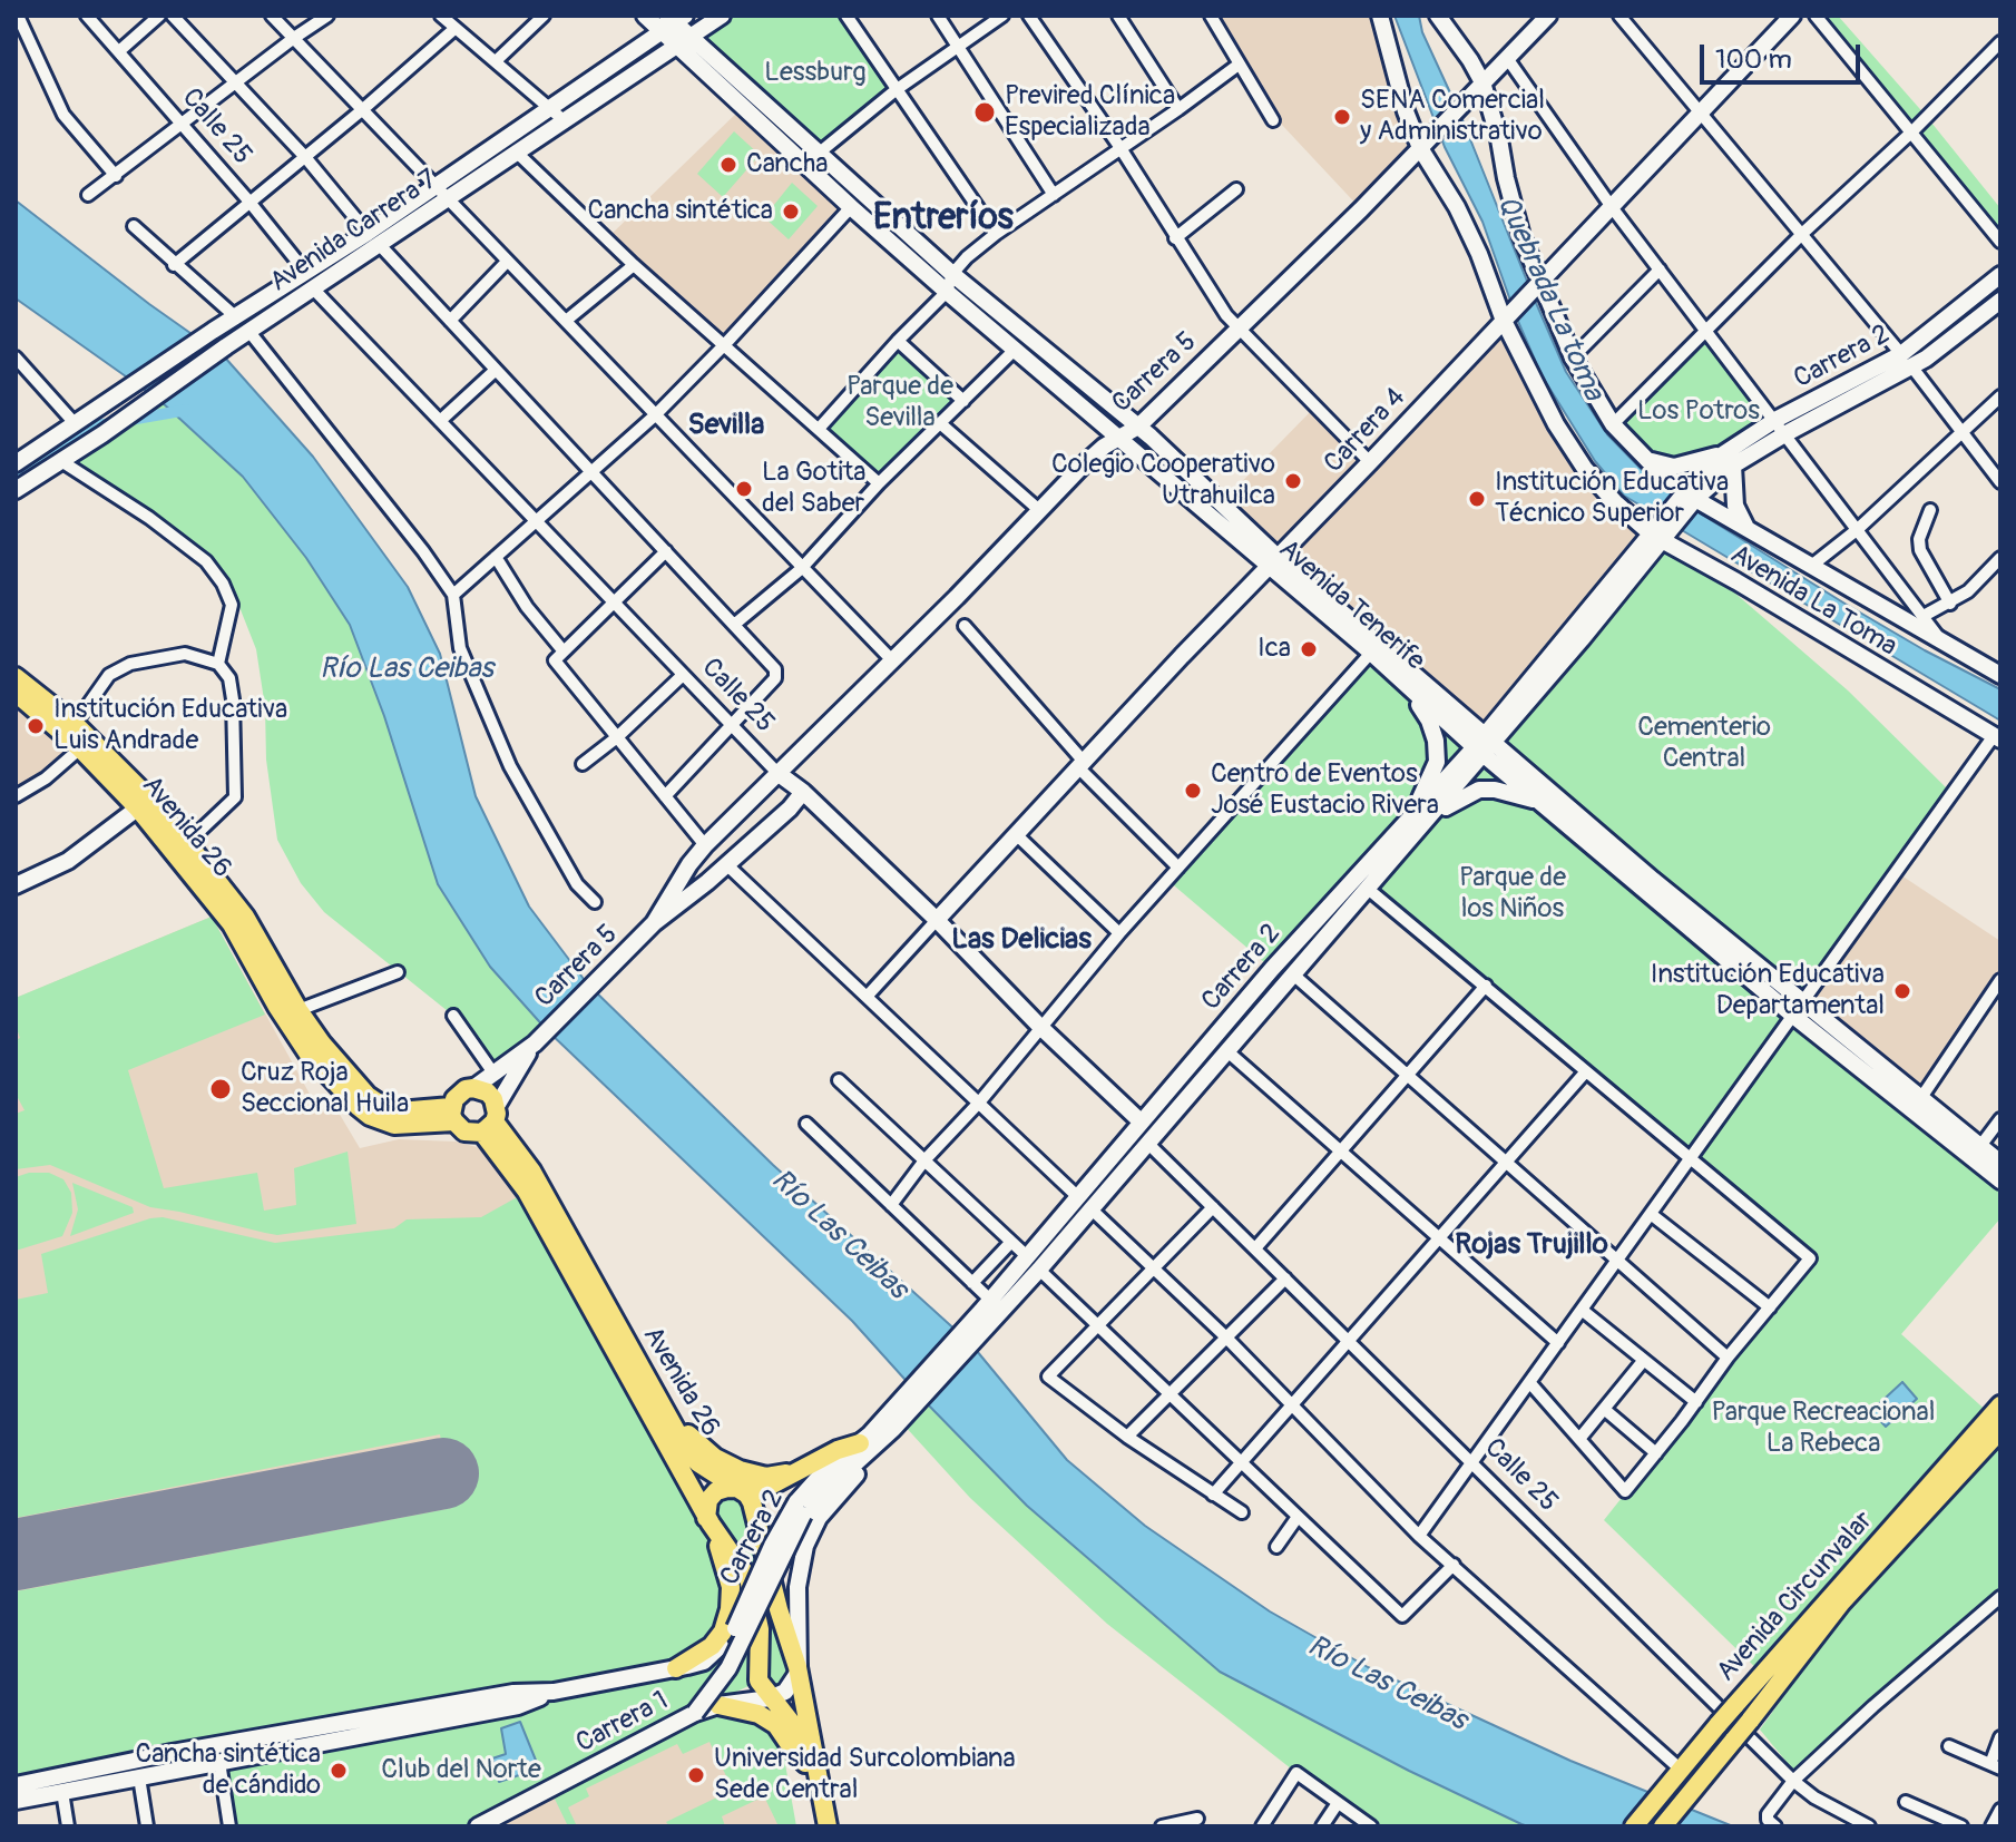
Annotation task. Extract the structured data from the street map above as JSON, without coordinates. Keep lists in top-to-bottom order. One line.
{"streets":{"main road":["Calle 25","Avenida Carrera 7","Carrera 2","Carrera 5","Carrera 4","Avenida La Toma","Avenida Tenerife","Avenida 26","Avenida Circunvalar","Carrera 1"]},"crossings":[["Calle 25","Avenida Carrera 7"],["Calle 25","Carrera 2"],["Calle 25","Carrera 5"],["Calle 25","Carrera 4"],["Avenida Carrera 7","Avenida Tenerife"],["Carrera 2","Avenida La Toma"],["Carrera 2","Avenida Tenerife"],["Carrera 2","Carrera 1"],["Carrera 5","Avenida La Toma"],["Carrera 5","Avenida Tenerife"],["Carrera 5","Avenida 26"],["Carrera 4","Avenida La Toma"],["Carrera 4","Avenida Tenerife"],["Avenida 26","Carrera 1"]],"districts":["Entreríos","Sevilla","Las Delicias","Rojas Trujillo"],"water":["Quebrada La toma","Río Las Ceibas"],"parks":["Lessburg","Parque de Sevilla","Los Potros","Cementerio Central","Parque de los Niños","Parque Recreacional La Rebeca","Club del Norte"],"places":["Previred Clínica Especializada","SENA Comercial y Administrativo","Cancha","Cancha sintética","Colegio Cooperativo Utrahuilca","La Gotita del Saber","Institución Educativa Técnico Superior","Ica","Institución Educativa Luis Andrade","Centro de Eventos José Eustacio Rivera","Institución Educativa Departamental","Cruz Roja Seccional Huila","Cancha sintética de cándido","Universidad Surcolombiana Sede Central"],"scale_bar":"100 m"}
